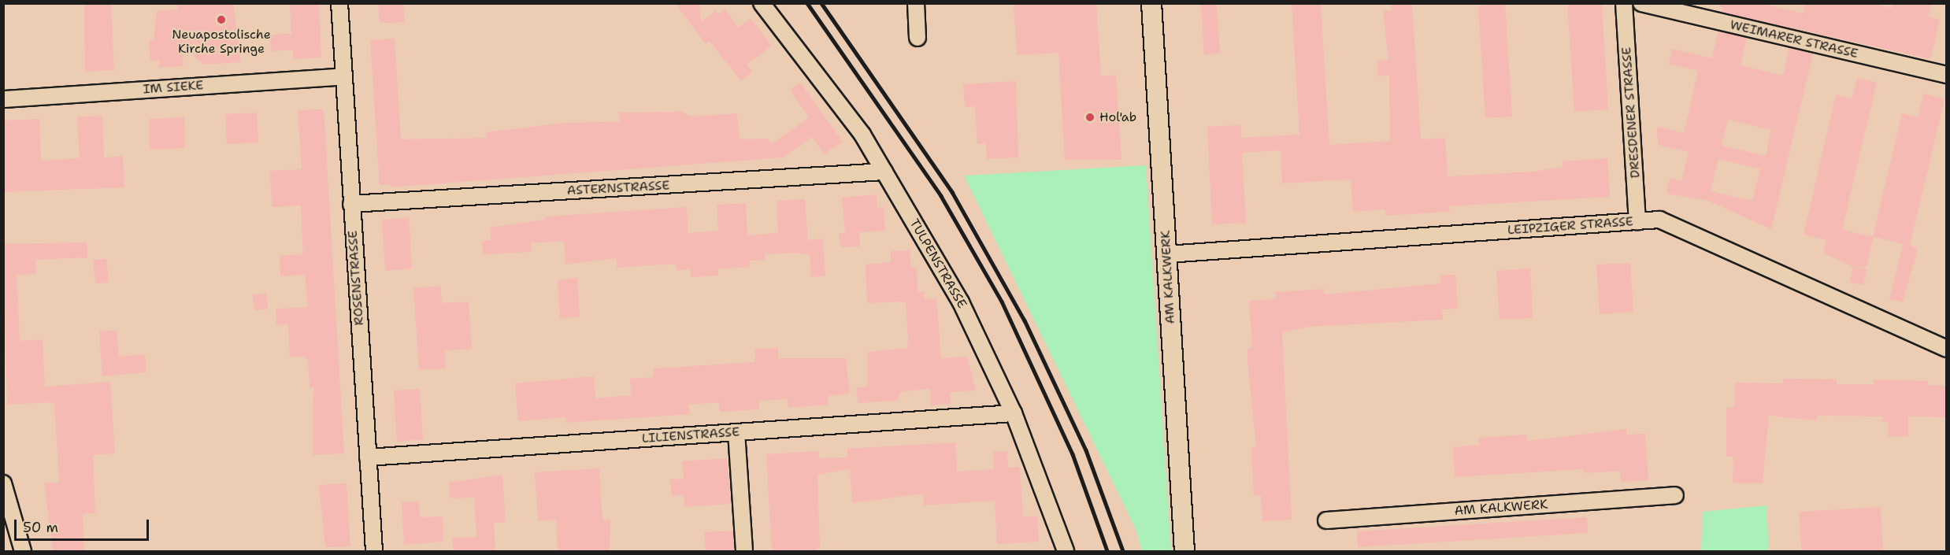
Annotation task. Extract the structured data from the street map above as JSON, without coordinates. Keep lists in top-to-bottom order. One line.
{"streets":{"street":["WEIMARER STRASSE","IM SIEKE","DRESDENER STRASSE","ASTERNSTRASSE","LEIPZIGER STRASSE","TULPENSTRASSE","AM KALKWERK","ROSENSTRASSE","LILIENSTRASSE"]},"crossings":[["IM SIEKE","ROSENSTRASSE"],["DRESDENER STRASSE","LEIPZIGER STRASSE"],["ASTERNSTRASSE","TULPENSTRASSE"],["ASTERNSTRASSE","ROSENSTRASSE"],["LEIPZIGER STRASSE","AM KALKWERK"],["TULPENSTRASSE","LILIENSTRASSE"],["ROSENSTRASSE","LILIENSTRASSE"]],"places":["Neuapostolische Kirche Springe","Hol'ab"],"scale_bar":"50 m"}
